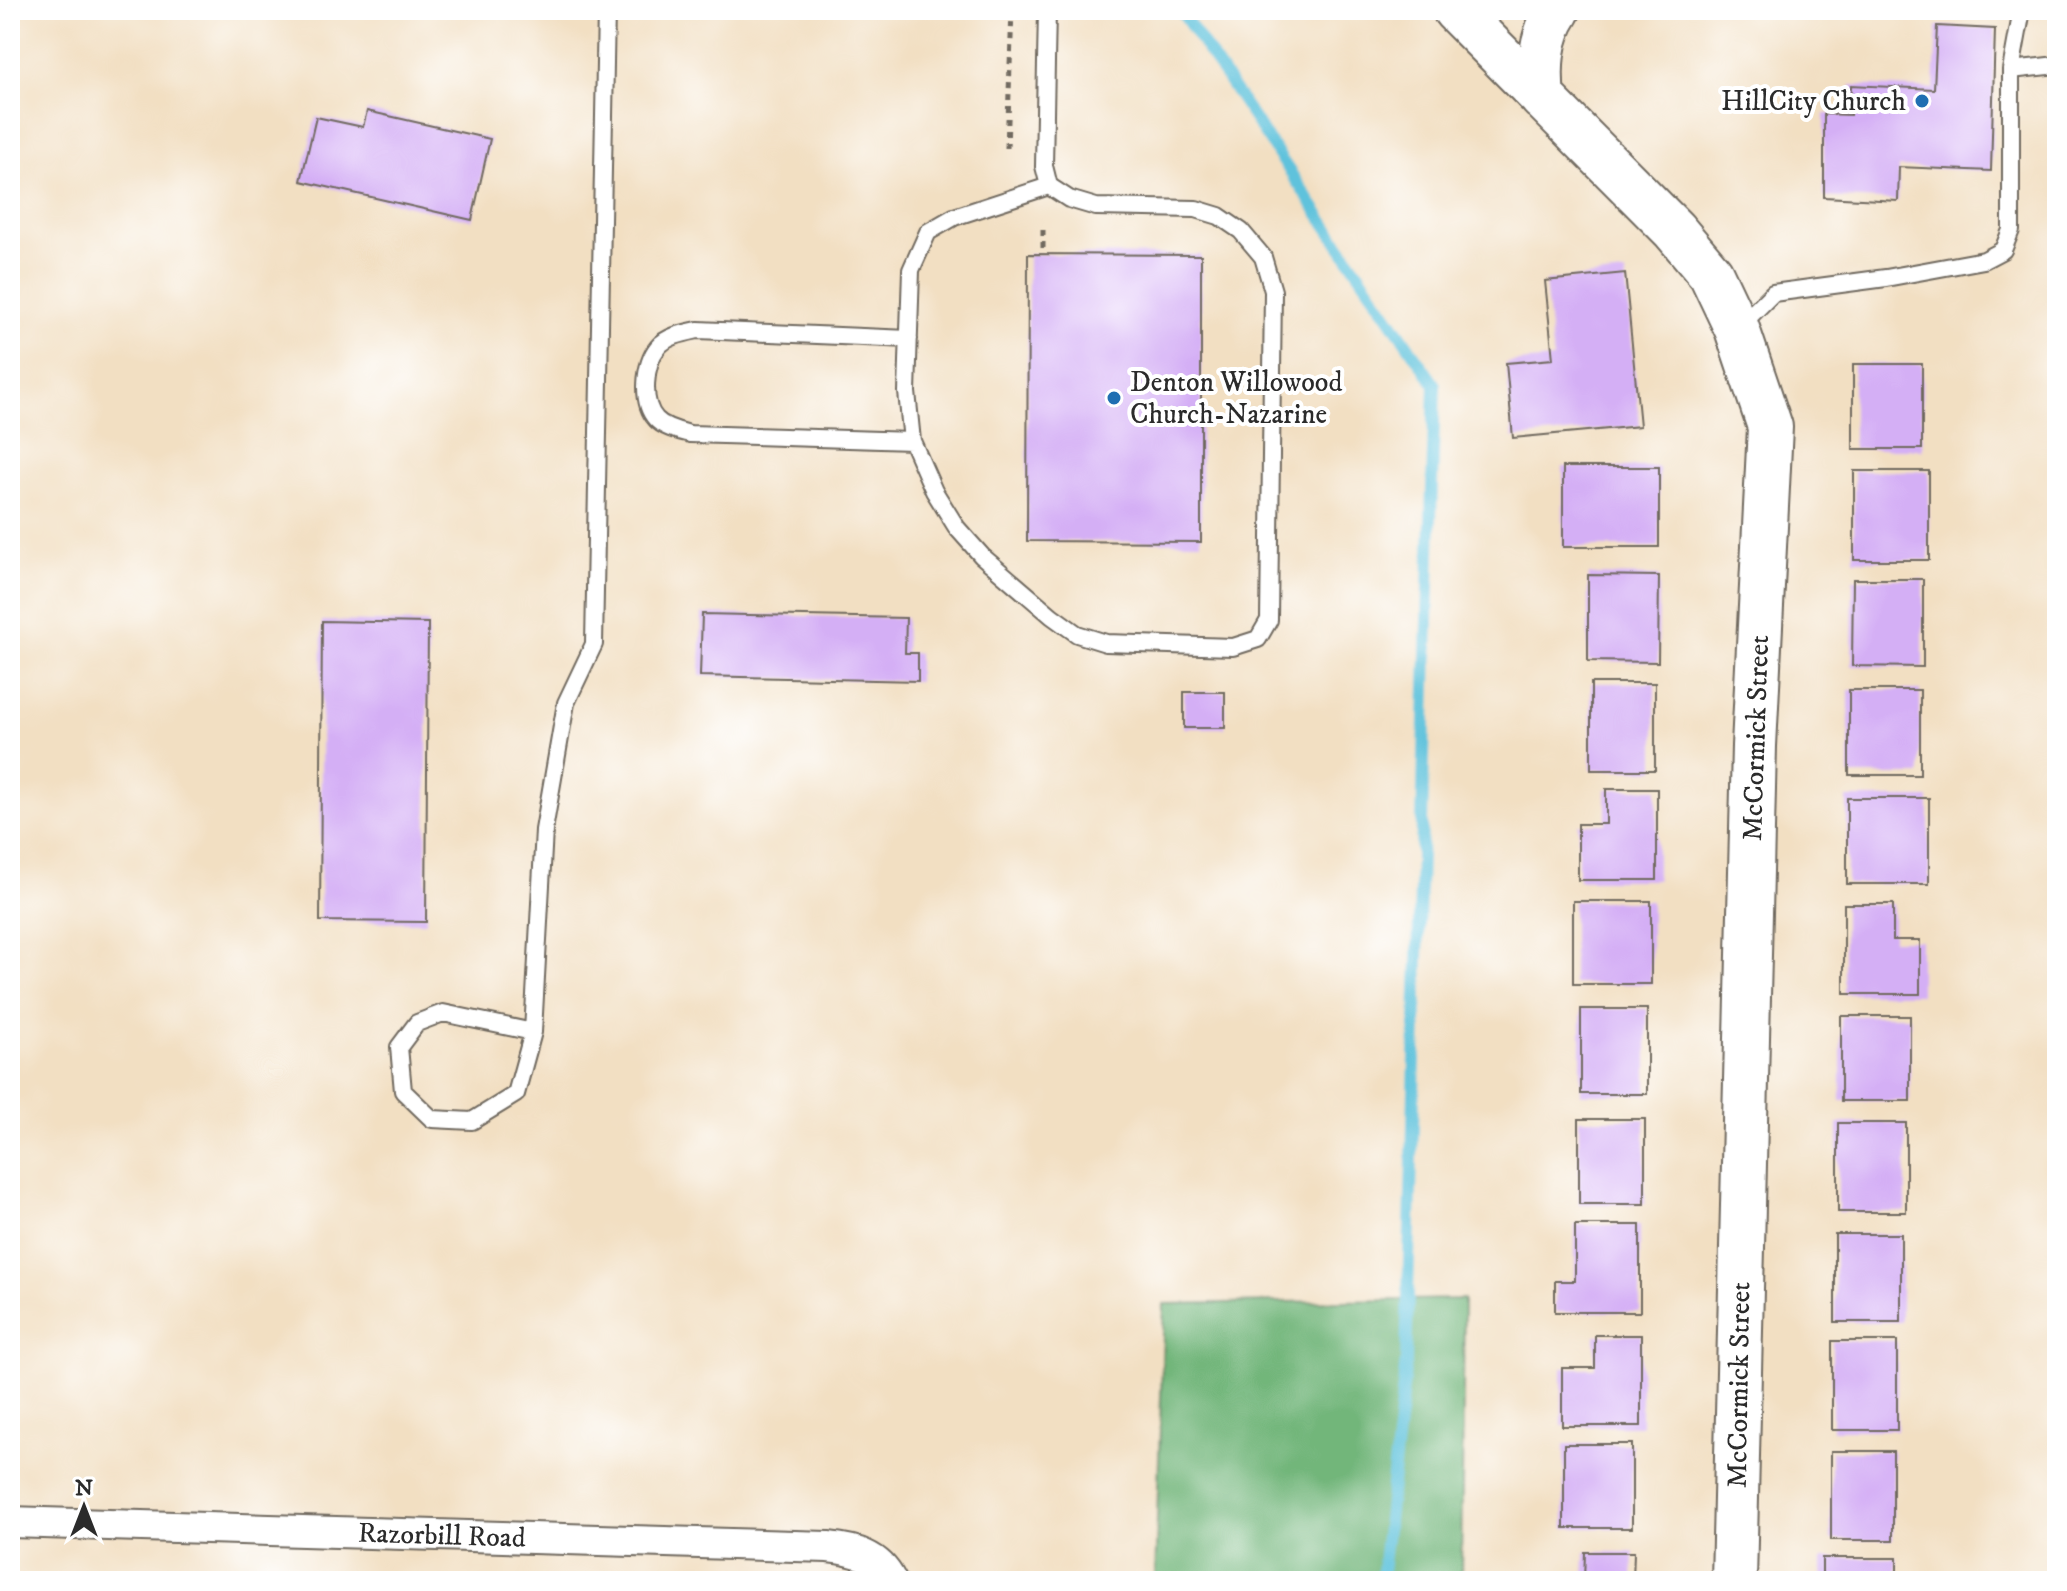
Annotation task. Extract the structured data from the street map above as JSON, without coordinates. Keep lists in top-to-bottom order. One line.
{"streets":{"street":["McCormick Street","Razorbill Road"]},"places":["HillCity Church","Denton Willowood Church-Nazarine"],"north":"top"}
